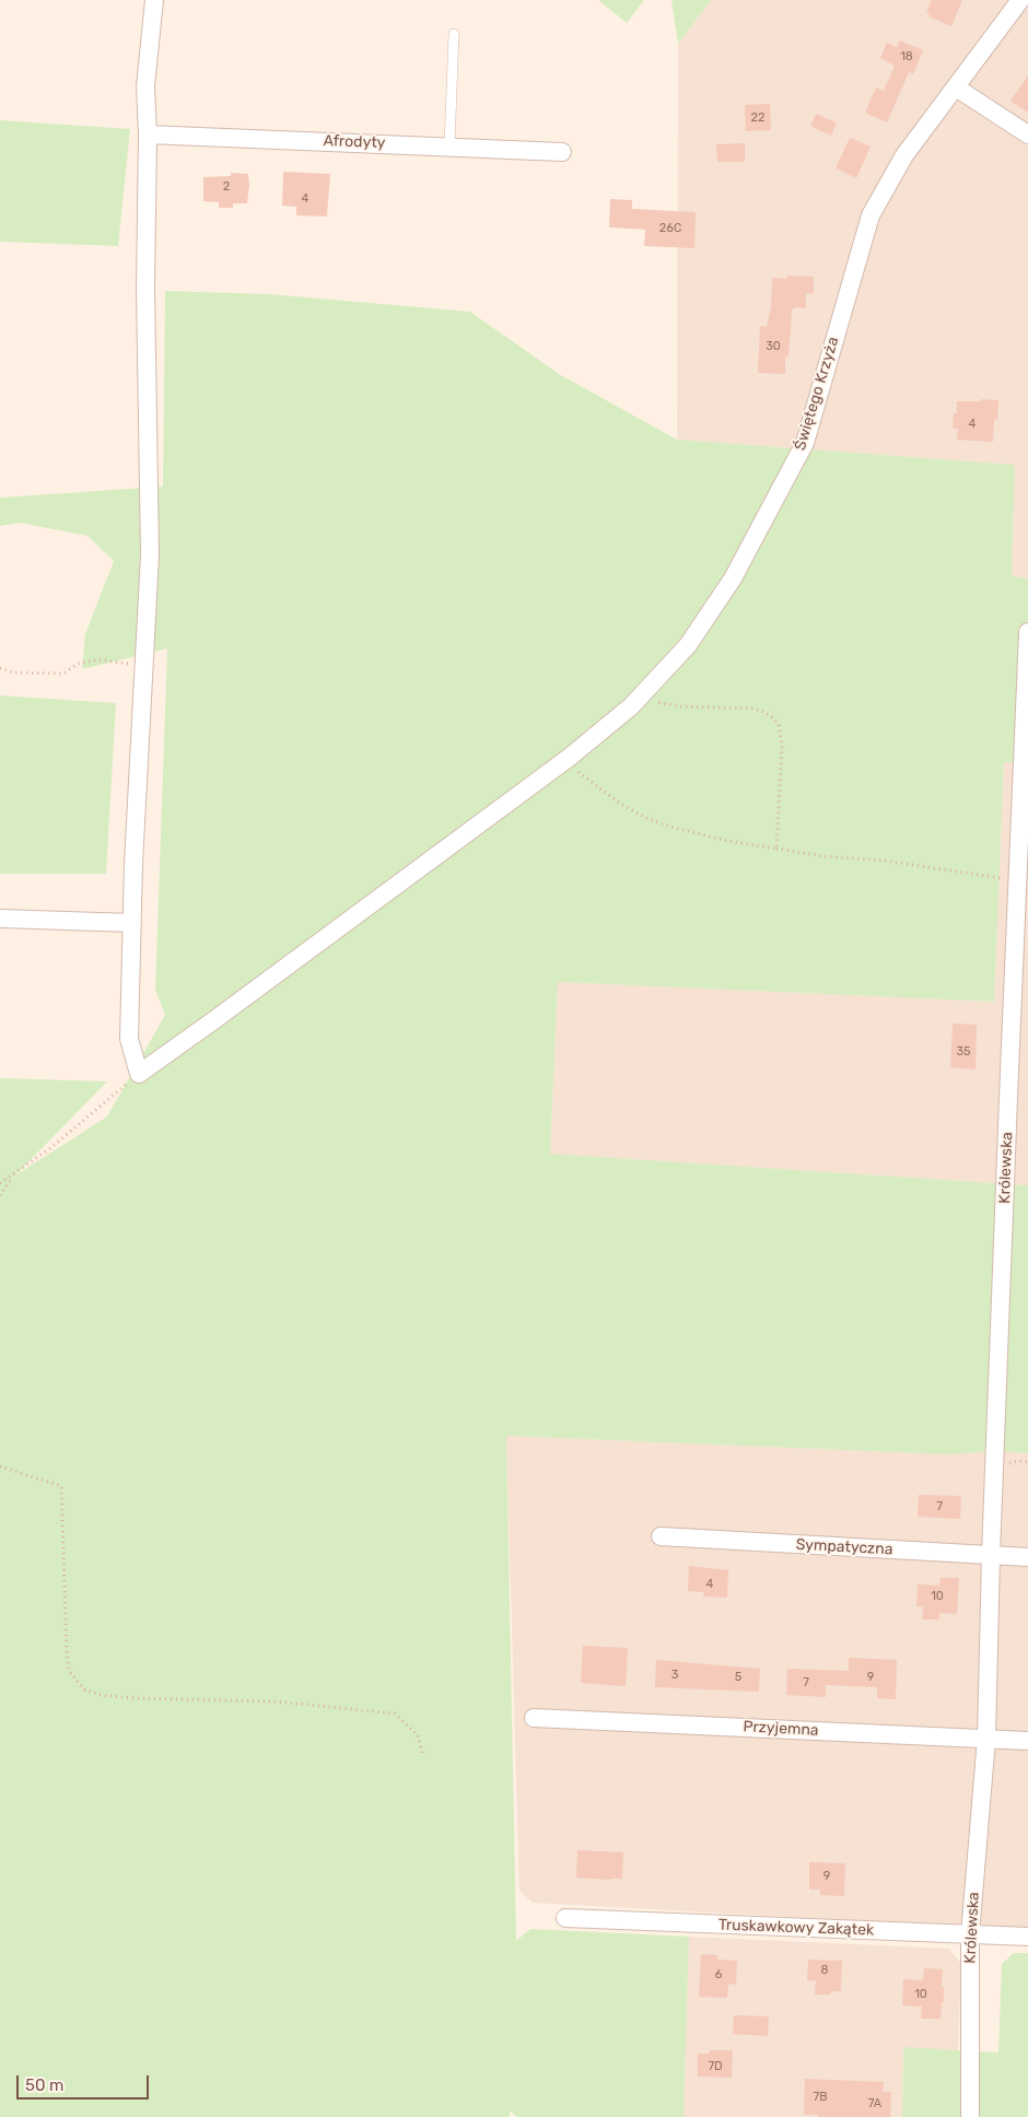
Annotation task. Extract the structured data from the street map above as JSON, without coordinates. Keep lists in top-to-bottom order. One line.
{"streets":{"street":["Afrodyty","Świętego Krzyża","Królewska","Sympatyczna","Przyjemna","Truskawkowy Zakątek"]},"crossings":[["Królewska","Sympatyczna"],["Królewska","Przyjemna"],["Królewska","Truskawkowy Zakątek"]],"house_numbers":["18","22","2","4","26C","30","4","35","7","4","10","3","5","9","7","9","8","6","10","7D","7B","7A"],"scale_bar":"50 m"}
